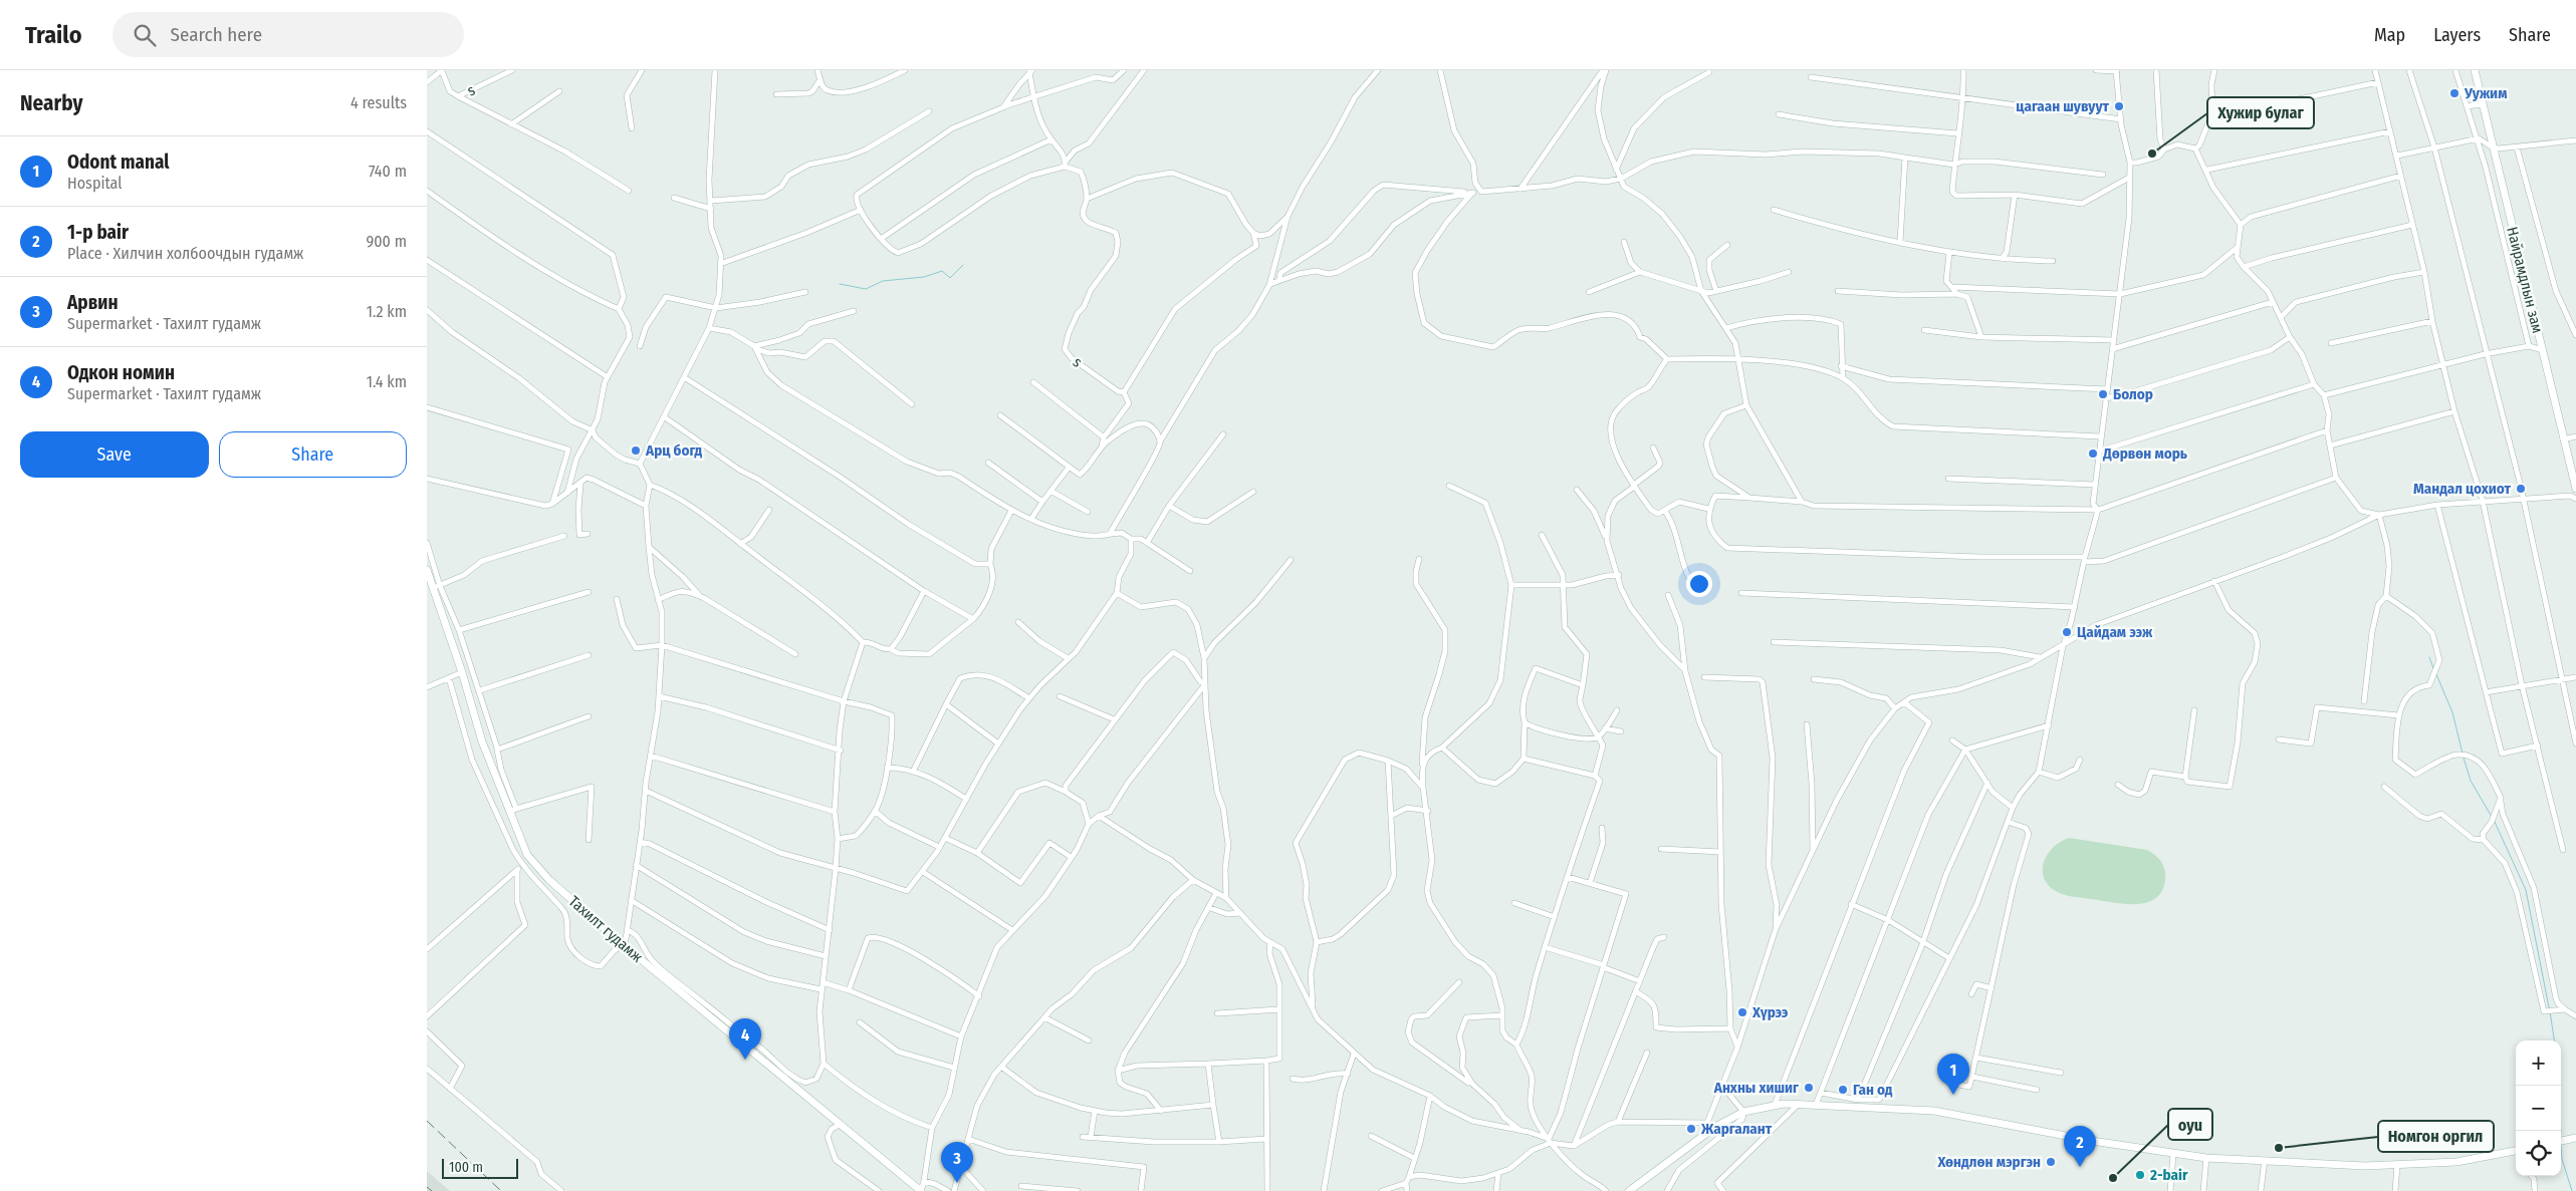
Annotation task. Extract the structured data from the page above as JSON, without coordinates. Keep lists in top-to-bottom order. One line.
{"streets":{"main road":["Найрамдлын зам","Тахилт гудамж"],"street":["s"]},"places":["Уужим","цагаан шувуут","Хужир булаг","Болор","Арц богд","Дөрвөн морь","Мандал цохиот","Цайдам ээж","Хүрээ","Анхны хишиг","Ган од","Жаргалант","Номгон оргил","Хөндлөн мэргэн","2-bair","oyu"],"scale_bar":"100 m","page":{"header":"Trailo","search":"Search here","nav":["Map","Layers","Share"],"heading":["Nearby","4 results"],"list":[{"mark":"1","name":"Odont manal","note":"Hospital","value":"740 m"},{"mark":"2","name":"1-p bair","note":"Place · Хилчин холбоочдын гудамж","value":"900 m"},{"mark":"3","name":"Арвин","note":"Supermarket · Тахилт гудамж","value":"1.2 km"},{"mark":"4","name":"Одкон номин","note":"Supermarket · Тахилт гудамж","value":"1.4 km"}],"buttons":["Save","Share"],"pins":["4","1","2","3"],"map_buttons":["+","−"],"scale":"100 m"}}
